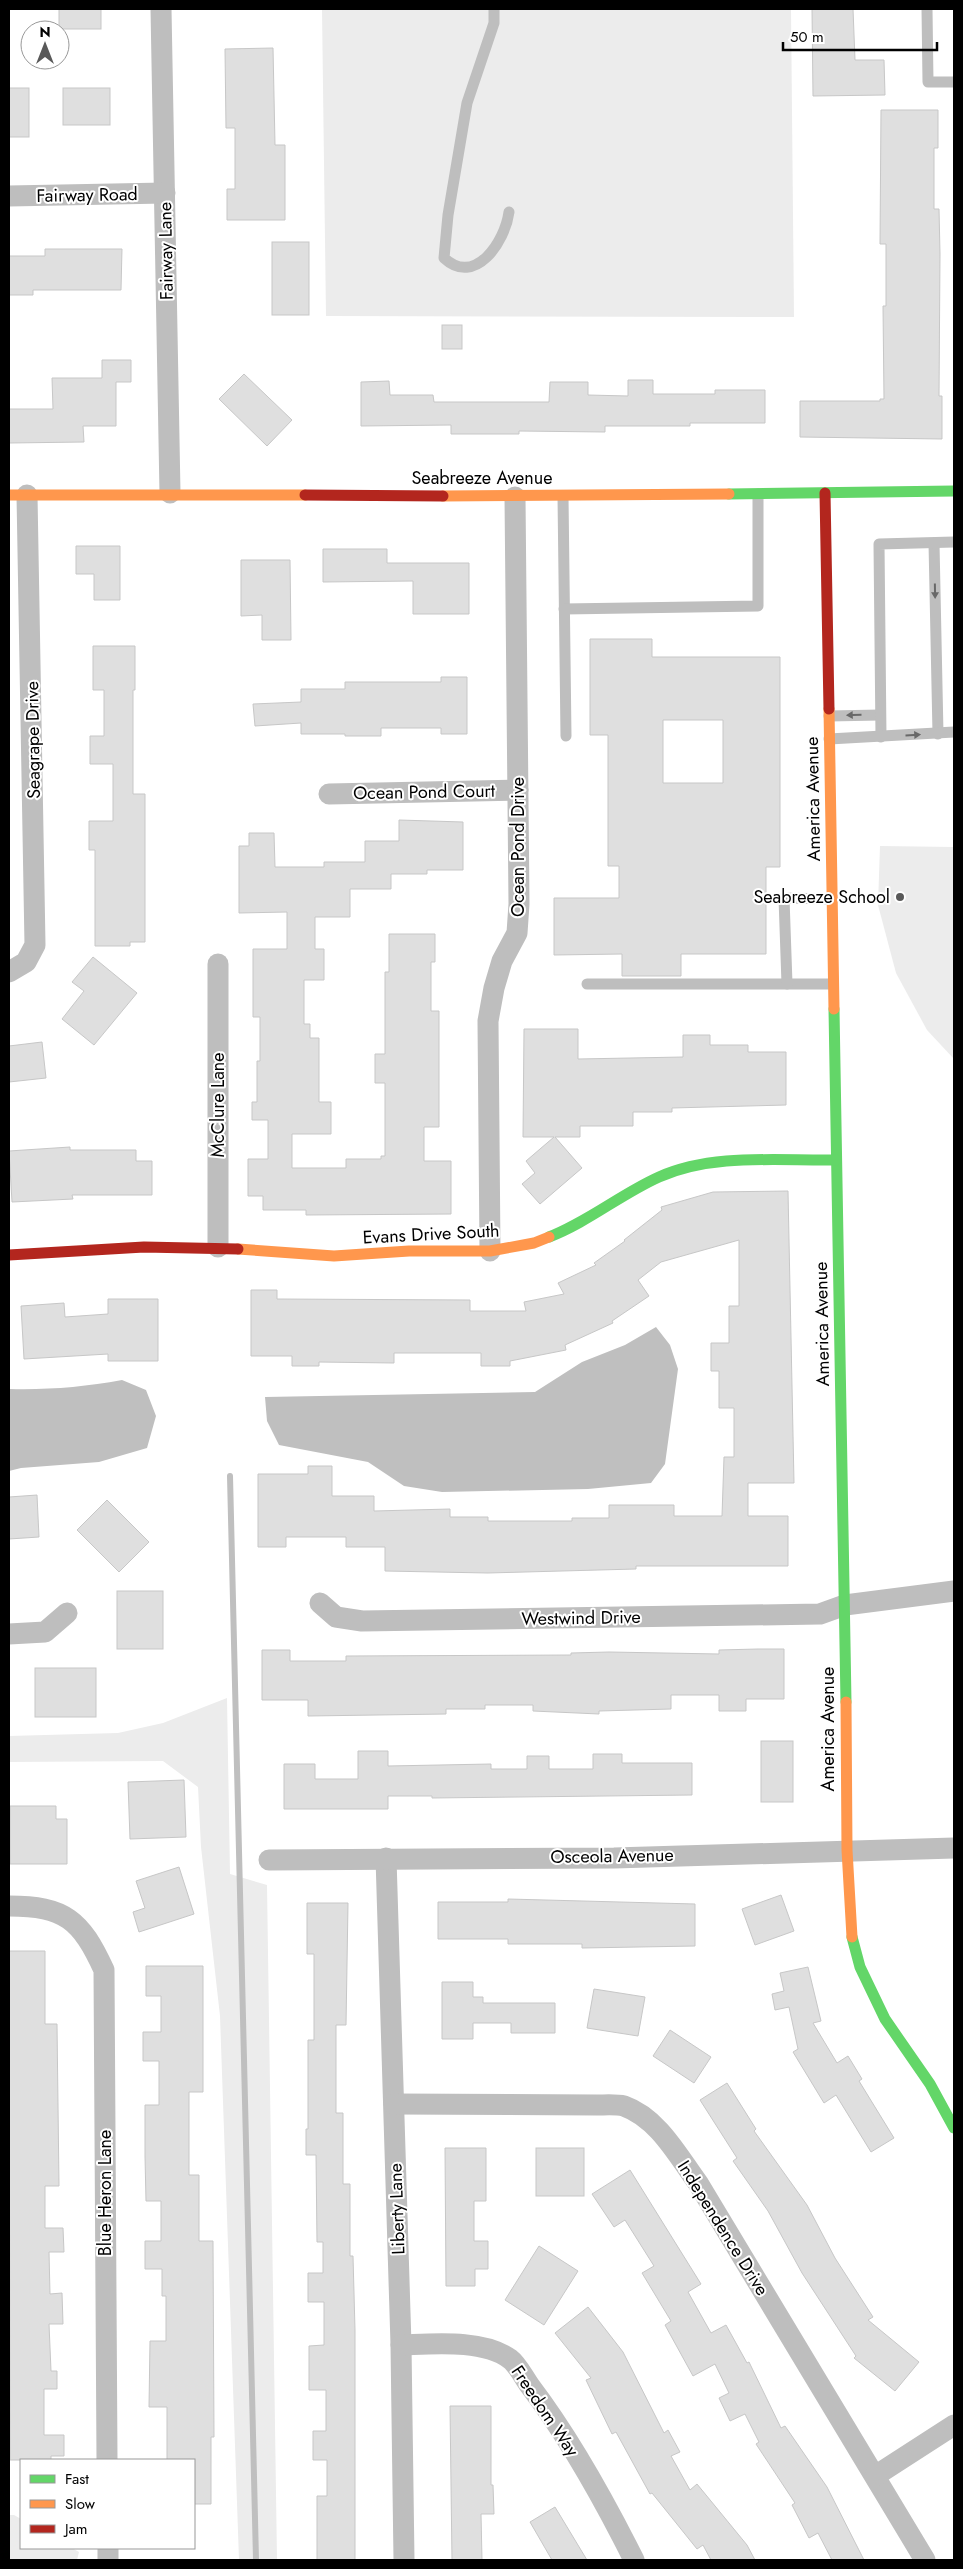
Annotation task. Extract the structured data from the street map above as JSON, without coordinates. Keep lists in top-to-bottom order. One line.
{"streets":{"street":["Fairway Road","Fairway Lane","Seabreeze Avenue","Seagrape Drive","Ocean Pond Court","America Avenue","Ocean Pond Drive","McClure Lane","Evans Drive South","Westwind Drive","Osceola Avenue","Blue Heron Lane","Liberty Lane","Independence Drive","Freedom Way"]},"crossings":[["Fairway Road","Fairway Lane"],["Fairway Lane","Seabreeze Avenue"],["Seabreeze Avenue","Seagrape Drive"],["Seabreeze Avenue","America Avenue"],["Seabreeze Avenue","Ocean Pond Drive"],["Ocean Pond Court","Ocean Pond Drive"],["America Avenue","Evans Drive South"],["America Avenue","Westwind Drive"],["America Avenue","Osceola Avenue"],["Ocean Pond Drive","Evans Drive South"],["McClure Lane","Evans Drive South"],["Osceola Avenue","Liberty Lane"],["Liberty Lane","Independence Drive"],["Liberty Lane","Freedom Way"]],"places":["Seabreeze School"],"legend":["Fast","Slow","Jam"],"scale_bar":"50 m","north":"top"}
